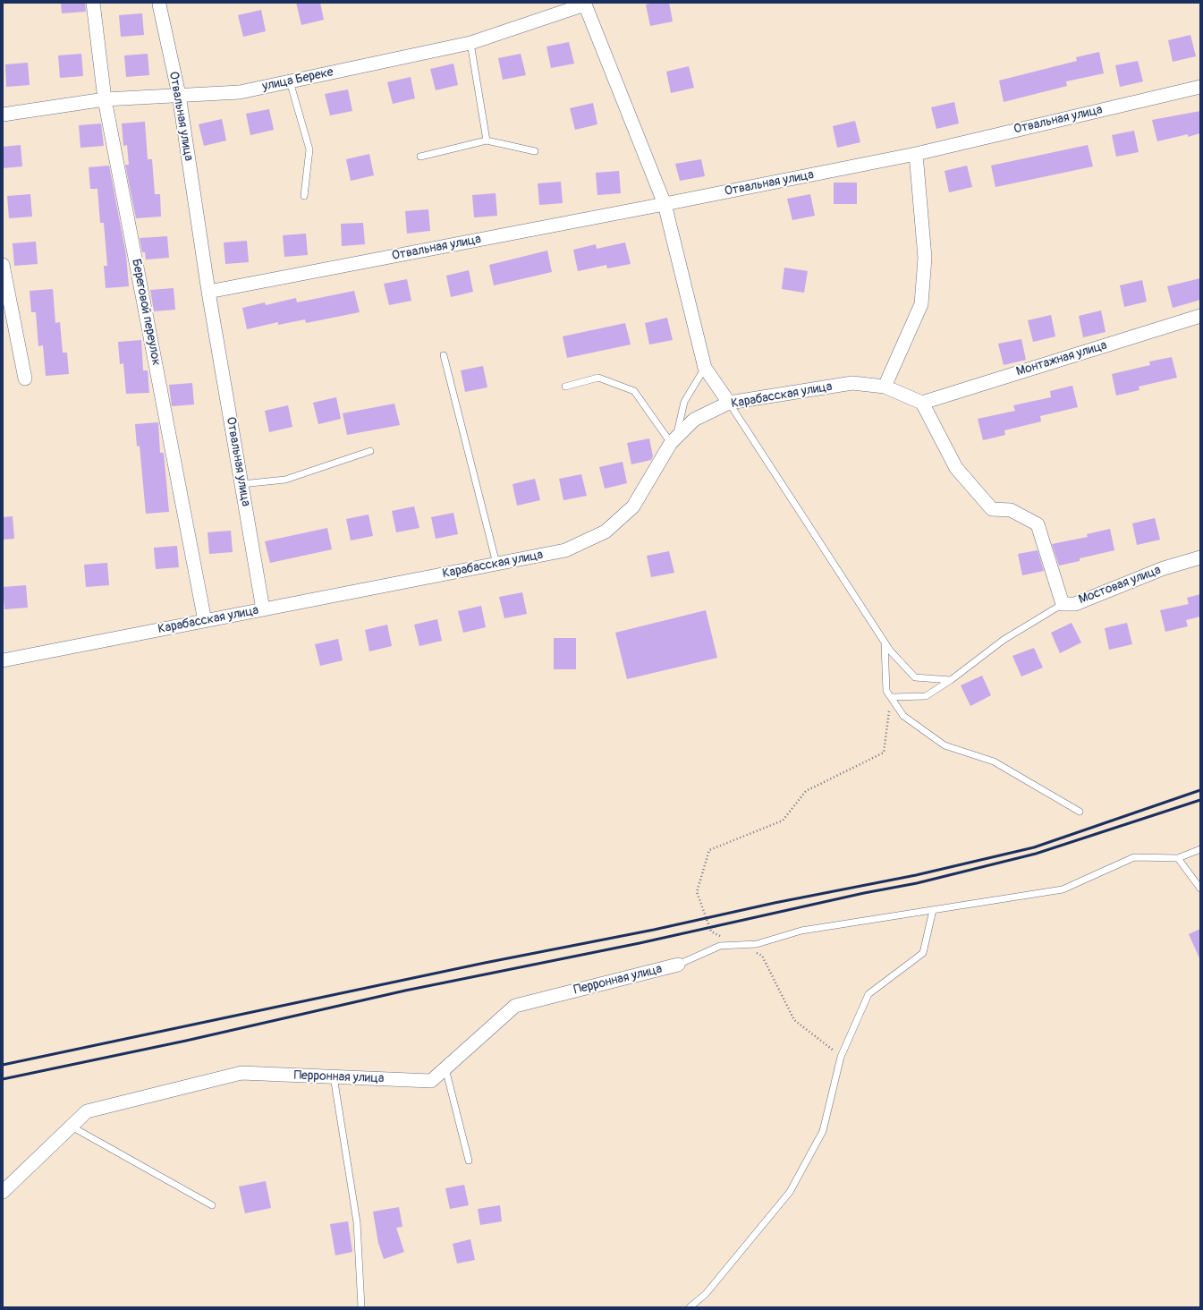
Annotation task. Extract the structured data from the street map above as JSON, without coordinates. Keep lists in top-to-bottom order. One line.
{"streets":{"street":["улица Береке","Отвальная улица","Береговой переулок","Монтажная улица","Карабасская улица","Мостовая улица","Перронная улица"]},"crossings":[["улица Береке","Отвальная улица"],["улица Береке","Береговой переулок"],["Отвальная улица","Карабасская улица"],["Береговой переулок","Карабасская улица"],["Монтажная улица","Карабасская улица"],["Монтажная улица","Мостовая улица"],["Карабасская улица","Мостовая улица"]]}
